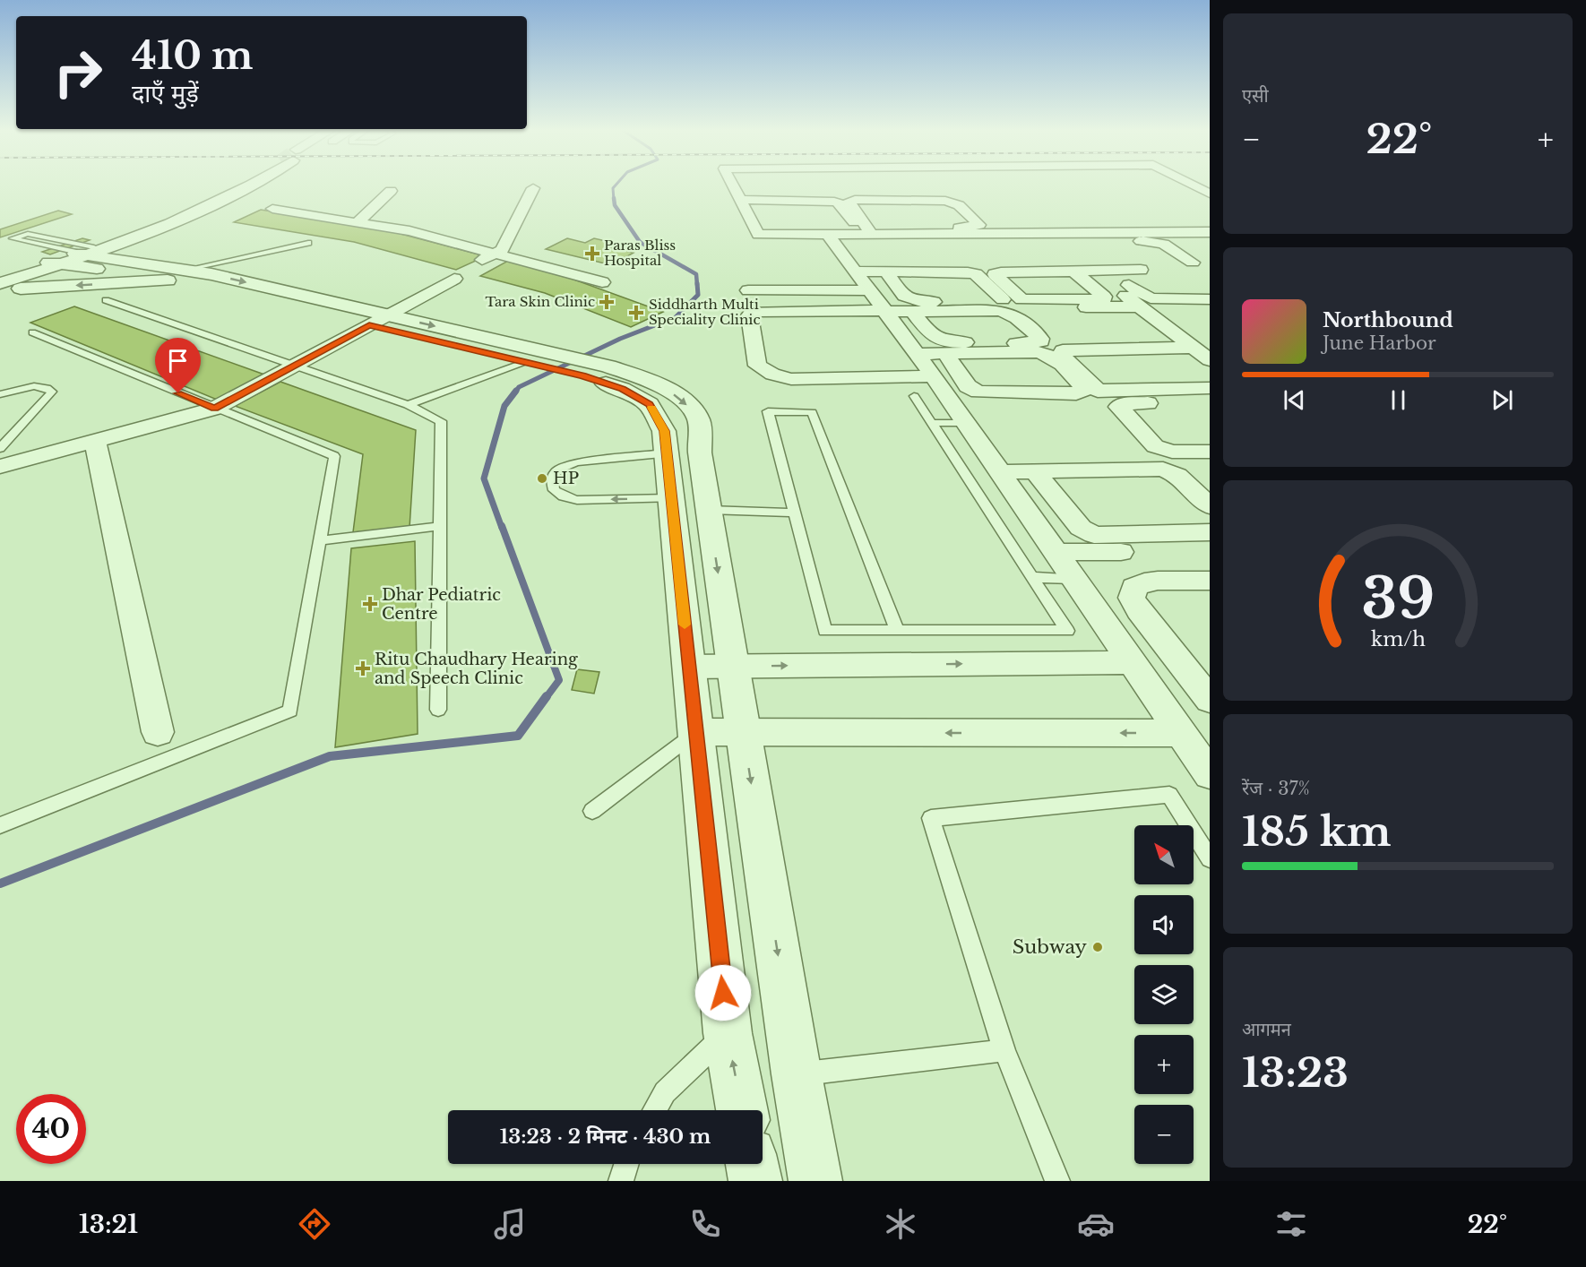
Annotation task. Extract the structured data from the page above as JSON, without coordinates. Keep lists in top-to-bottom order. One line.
{"places":{"health":["Paras Bliss Hospital","Tara Skin Clinic","Siddharth Multi Speciality Clinic","Dhar Pediatric Centre","Ritu Chaudhary Hearing and Speech Clinic"],"other":["HP","Subway"]},"north":"top left","page":{"tile":["एसी",["रेंज · 37%","185 km"],["आगमन","13:23"]],"turn":["410 m","दाएँ मुड़ें"],"heat":["−","22°","+"],"song":["Northbound","June Harbor"],"map_buttons":["+","−"],"limit":"40","trip":"13:23 · 2 मिनट · 430 m","tabs":["13:21","22°"],"gauge":["39","km/h"]}}
